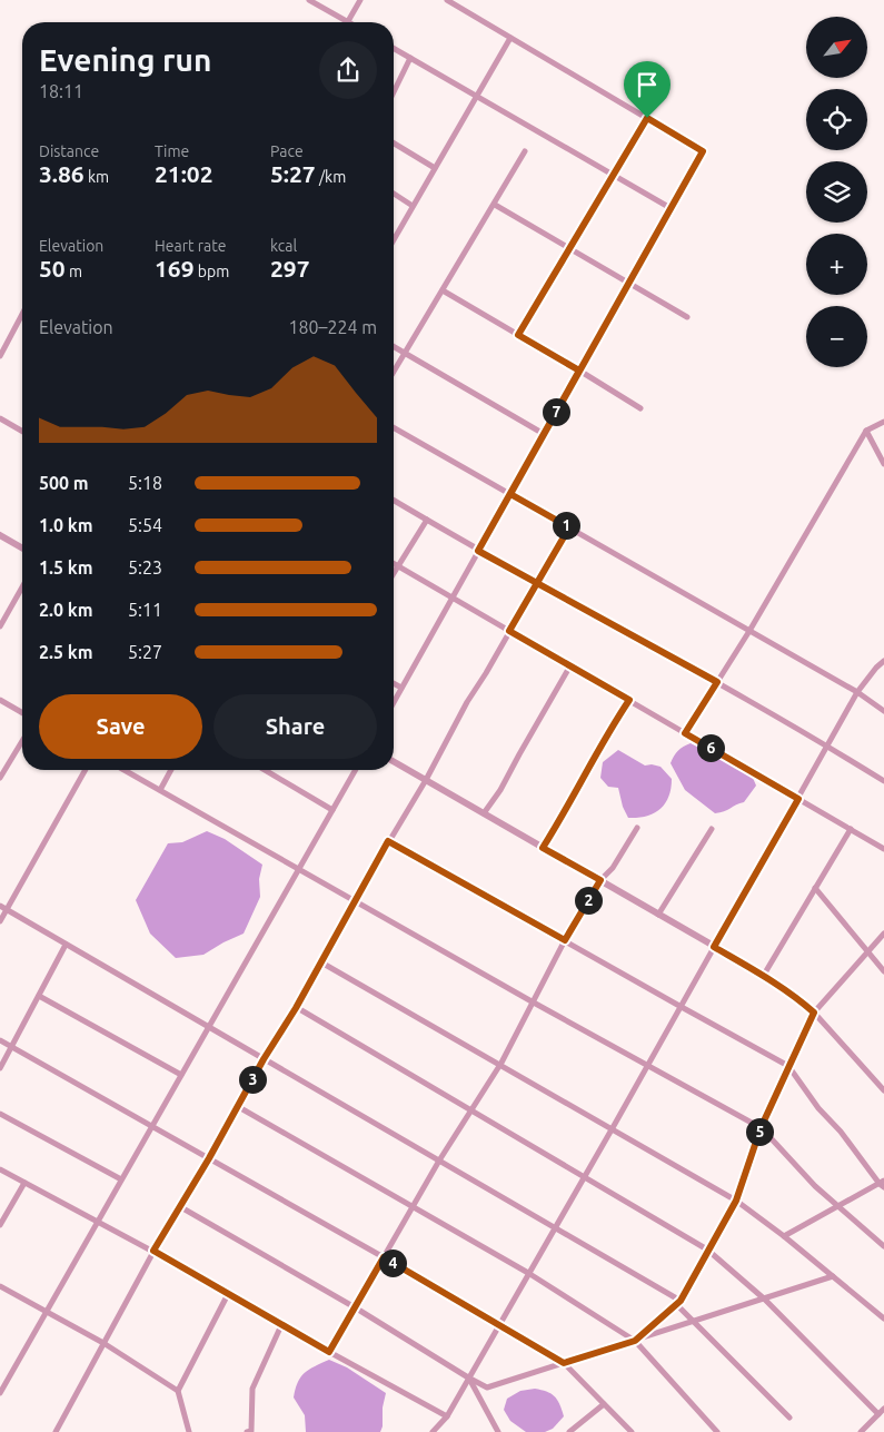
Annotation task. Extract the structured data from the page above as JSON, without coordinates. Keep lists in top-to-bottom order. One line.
{"north":"top right","page":{"map_buttons":["+","−"],"heading":["Evening run","18:11"],"stats":[["Distance","3.86 km"],["Time","21:02"],["Pace","5:27 /km"],["Elevation","50 m"],["Heart rate","169 bpm"],["kcal","297"]],"chart":["Elevation","180–224 m"],"pins":["7","1","6","2","3","5","4"],"list":[{"name":"500 m","note":"5:18"},{"name":"1.0 km","note":"5:54"},{"name":"1.5 km","note":"5:23"},{"name":"2.0 km","note":"5:11"},{"name":"2.5 km","note":"5:27"}],"buttons":["Save","Share"]}}
